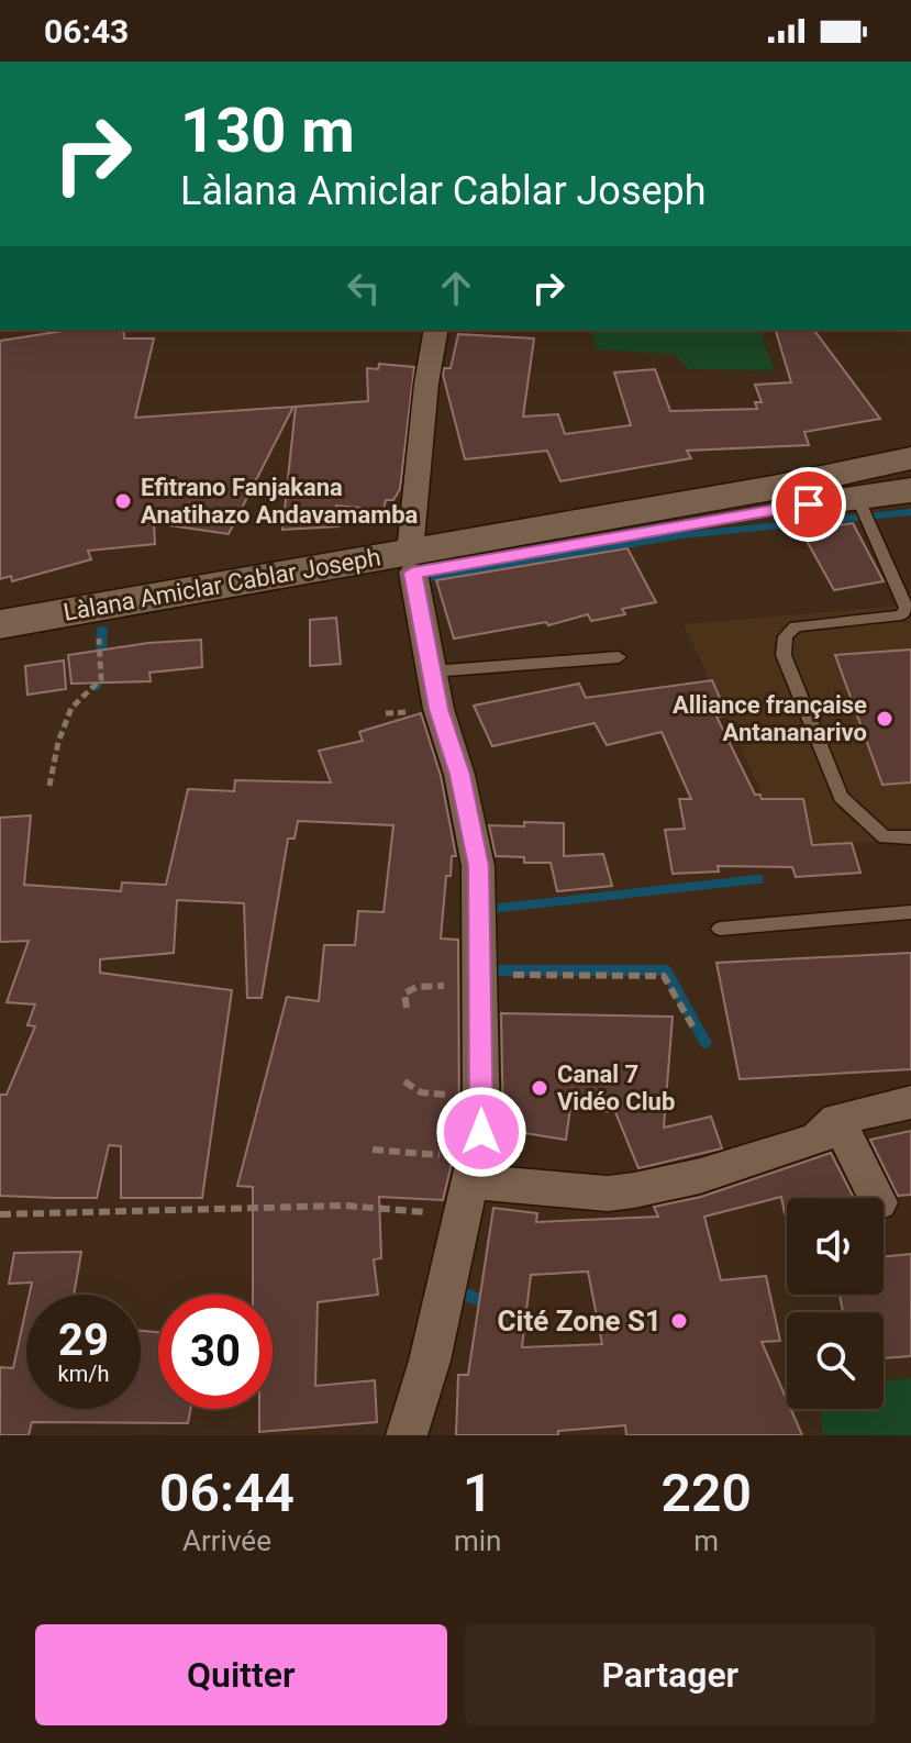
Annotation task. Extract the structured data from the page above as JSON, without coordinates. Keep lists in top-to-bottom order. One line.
{"streets":{"main road":["Làlana Amiclar Cablar Joseph"]},"places":["Efitrano Fanjakana Anatihazo Andavamamba","Alliance française Antananarivo","Canal 7 Vidéo Club","Cité Zone S1"],"page":{"status":"06:43","turn":["130 m","Làlana Amiclar Cablar Joseph"],"speed":"29 km/h","limit":"30","eta":["06:44","Arrivée","1","min","220","m"],"buttons":["Quitter","Partager"]}}
